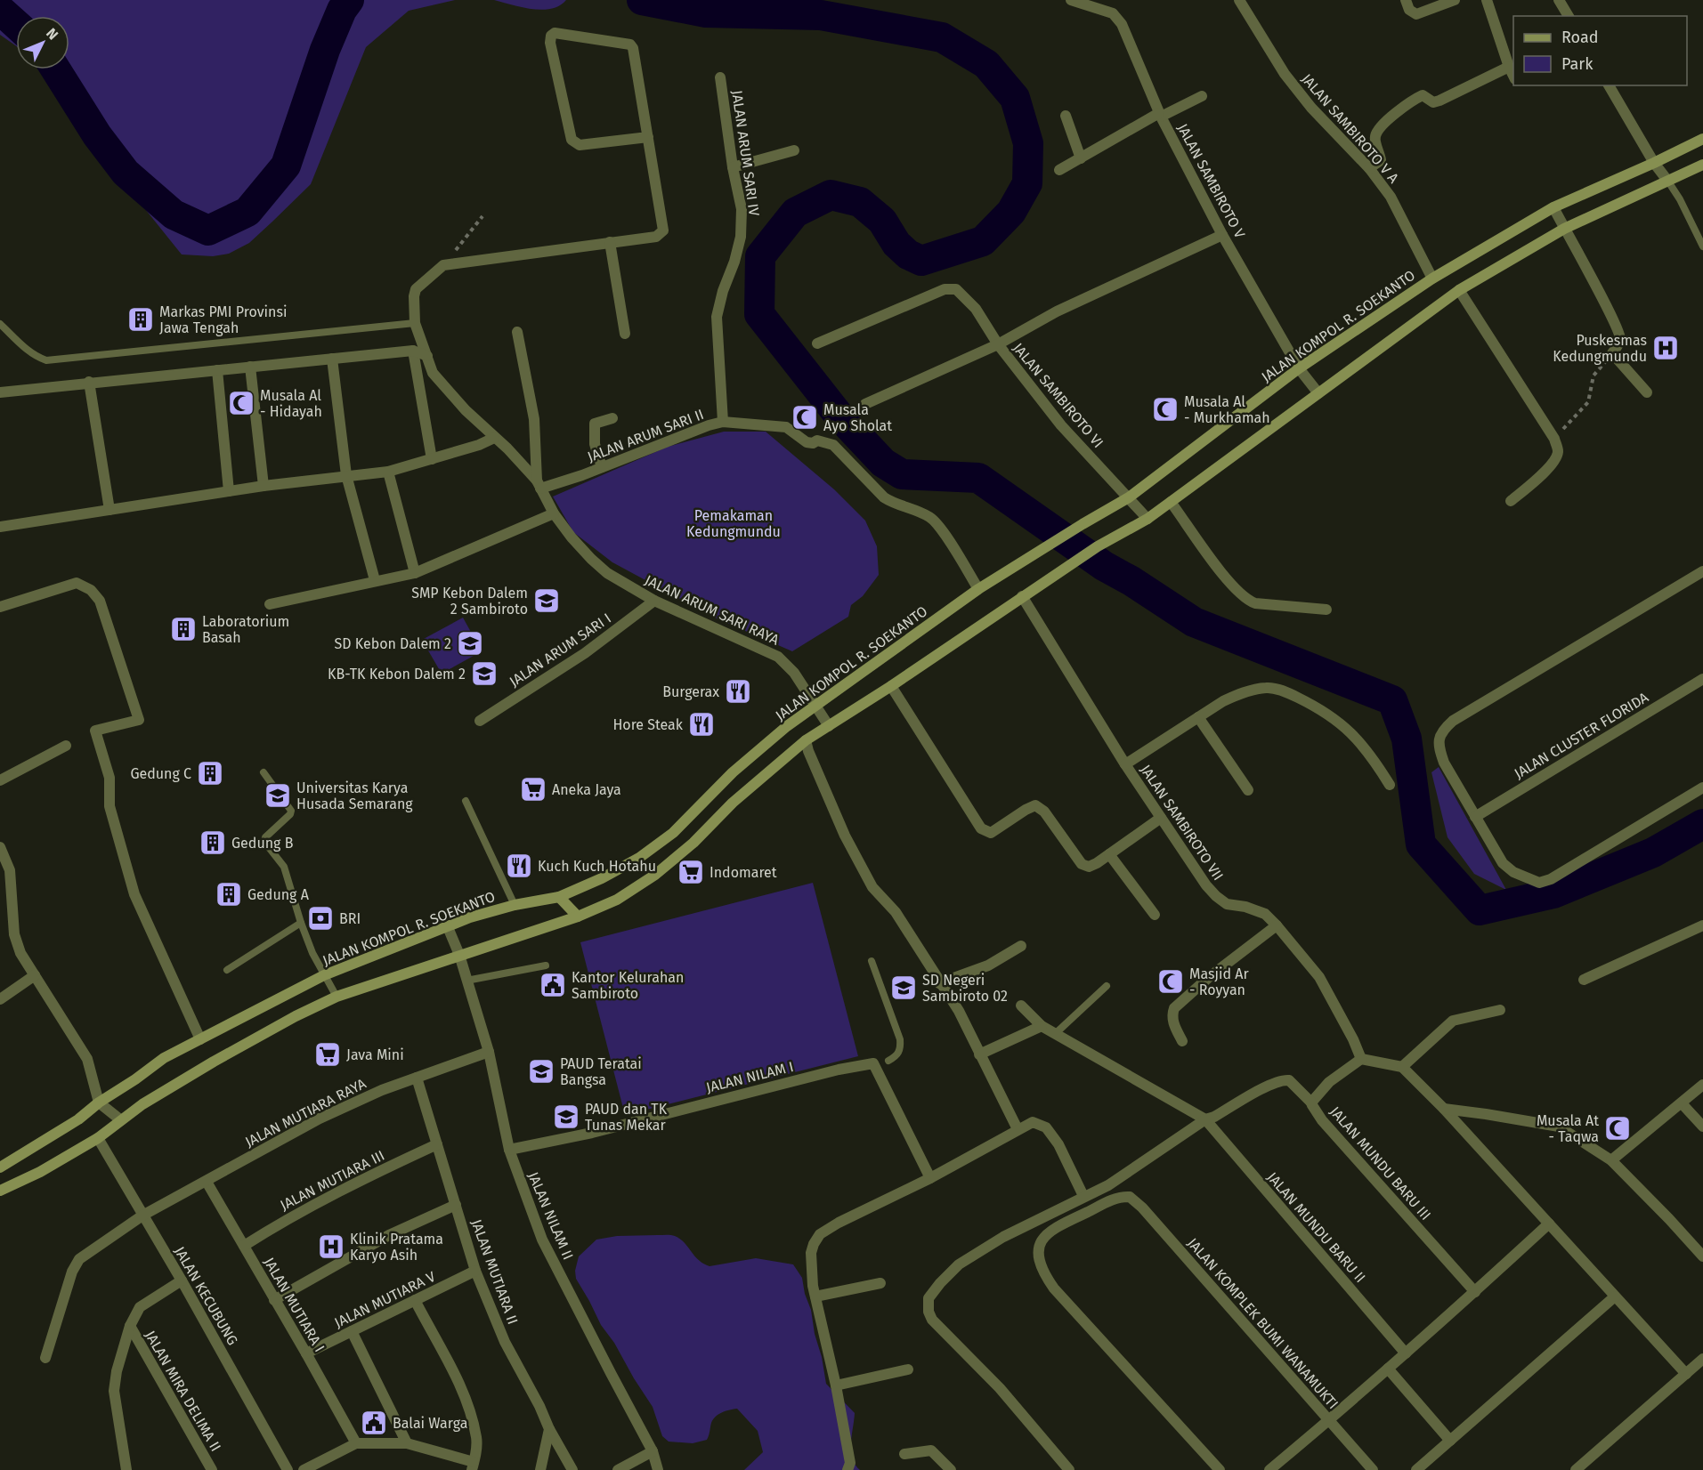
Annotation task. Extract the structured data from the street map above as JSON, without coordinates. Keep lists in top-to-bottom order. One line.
{"streets":{"main road":["JALAN KOMPOL R. SOEKANTO"],"street":["JALAN SAMBIROTO V A","JALAN ARUM SARI IV","JALAN SAMBIROTO V","JALAN SAMBIROTO VI","JALAN ARUM SARI II","JALAN ARUM SARI RAYA","JALAN ARUM SARI I","JALAN CLUSTER FLORIDA","JALAN SAMBIROTO VII","JALAN NILAM I","JALAN MUTIARA RAYA","JALAN MUNDU BARU III","JALAN MUTIARA III","JALAN NILAM II","JALAN MUNDU BARU II","JALAN MUTIARA II","JALAN KECUBUNG","JALAN MUTIARA V","JALAN MUTIARA I","JALAN KOMPLEK BUMI WANAMUKTI","JALAN MIRA DELIMA II"]},"crossings":[["JALAN SAMBIROTO V A","JALAN KOMPOL R. SOEKANTO"],["JALAN ARUM SARI IV","JALAN ARUM SARI II"],["JALAN SAMBIROTO V","JALAN KOMPOL R. SOEKANTO"],["JALAN KOMPOL R. SOEKANTO","JALAN SAMBIROTO VI"],["JALAN KOMPOL R. SOEKANTO","JALAN ARUM SARI II"],["JALAN KOMPOL R. SOEKANTO","JALAN ARUM SARI RAYA"],["JALAN KOMPOL R. SOEKANTO","JALAN NILAM II"],["JALAN ARUM SARI II","JALAN ARUM SARI RAYA"],["JALAN ARUM SARI RAYA","JALAN ARUM SARI I"],["JALAN SAMBIROTO VII","JALAN MUNDU BARU III"],["JALAN NILAM I","JALAN NILAM II"],["JALAN MUTIARA RAYA","JALAN NILAM II"],["JALAN MUTIARA RAYA","JALAN MUTIARA II"],["JALAN MUTIARA RAYA","JALAN KECUBUNG"],["JALAN MUTIARA RAYA","JALAN MUTIARA I"],["JALAN MUTIARA III","JALAN MUTIARA II"],["JALAN MUTIARA III","JALAN MUTIARA I"],["JALAN MUTIARA II","JALAN MUTIARA V"],["JALAN MUTIARA V","JALAN MUTIARA I"]],"parks":["Pemakaman Kedungmundu"],"places":{"building":["Markas PMI Provinsi Jawa Tengah","Laboratorium Basah","Gedung C","Gedung B","Gedung A"],"hospital":["Puskesmas Kedungmundu","Klinik Pratama Karyo Asih"],"mosque":["Musala Al - Hidayah","Musala Al - Murkhamah","Musala Ayo Sholat","Masjid Ar - Royyan","Musala At - Taqwa"],"school or university":["SMP Kebon Dalem 2 Sambiroto","SD Kebon Dalem 2","KB-TK Kebon Dalem 2","Universitas Karya Husada Semarang","SD Negeri Sambiroto 02","PAUD Teratai Bangsa","PAUD dan TK Tunas Mekar"],"restaurant":["Burgerax","Hore Steak","Kuch Kuch Hotahu"],"supermarket":["Aneka Jaya","Indomaret","Java Mini"],"bank":["BRI"],"public building":["Kantor Kelurahan Sambiroto","Balai Warga"]},"legend":["Road","Park"],"north":"top right"}
